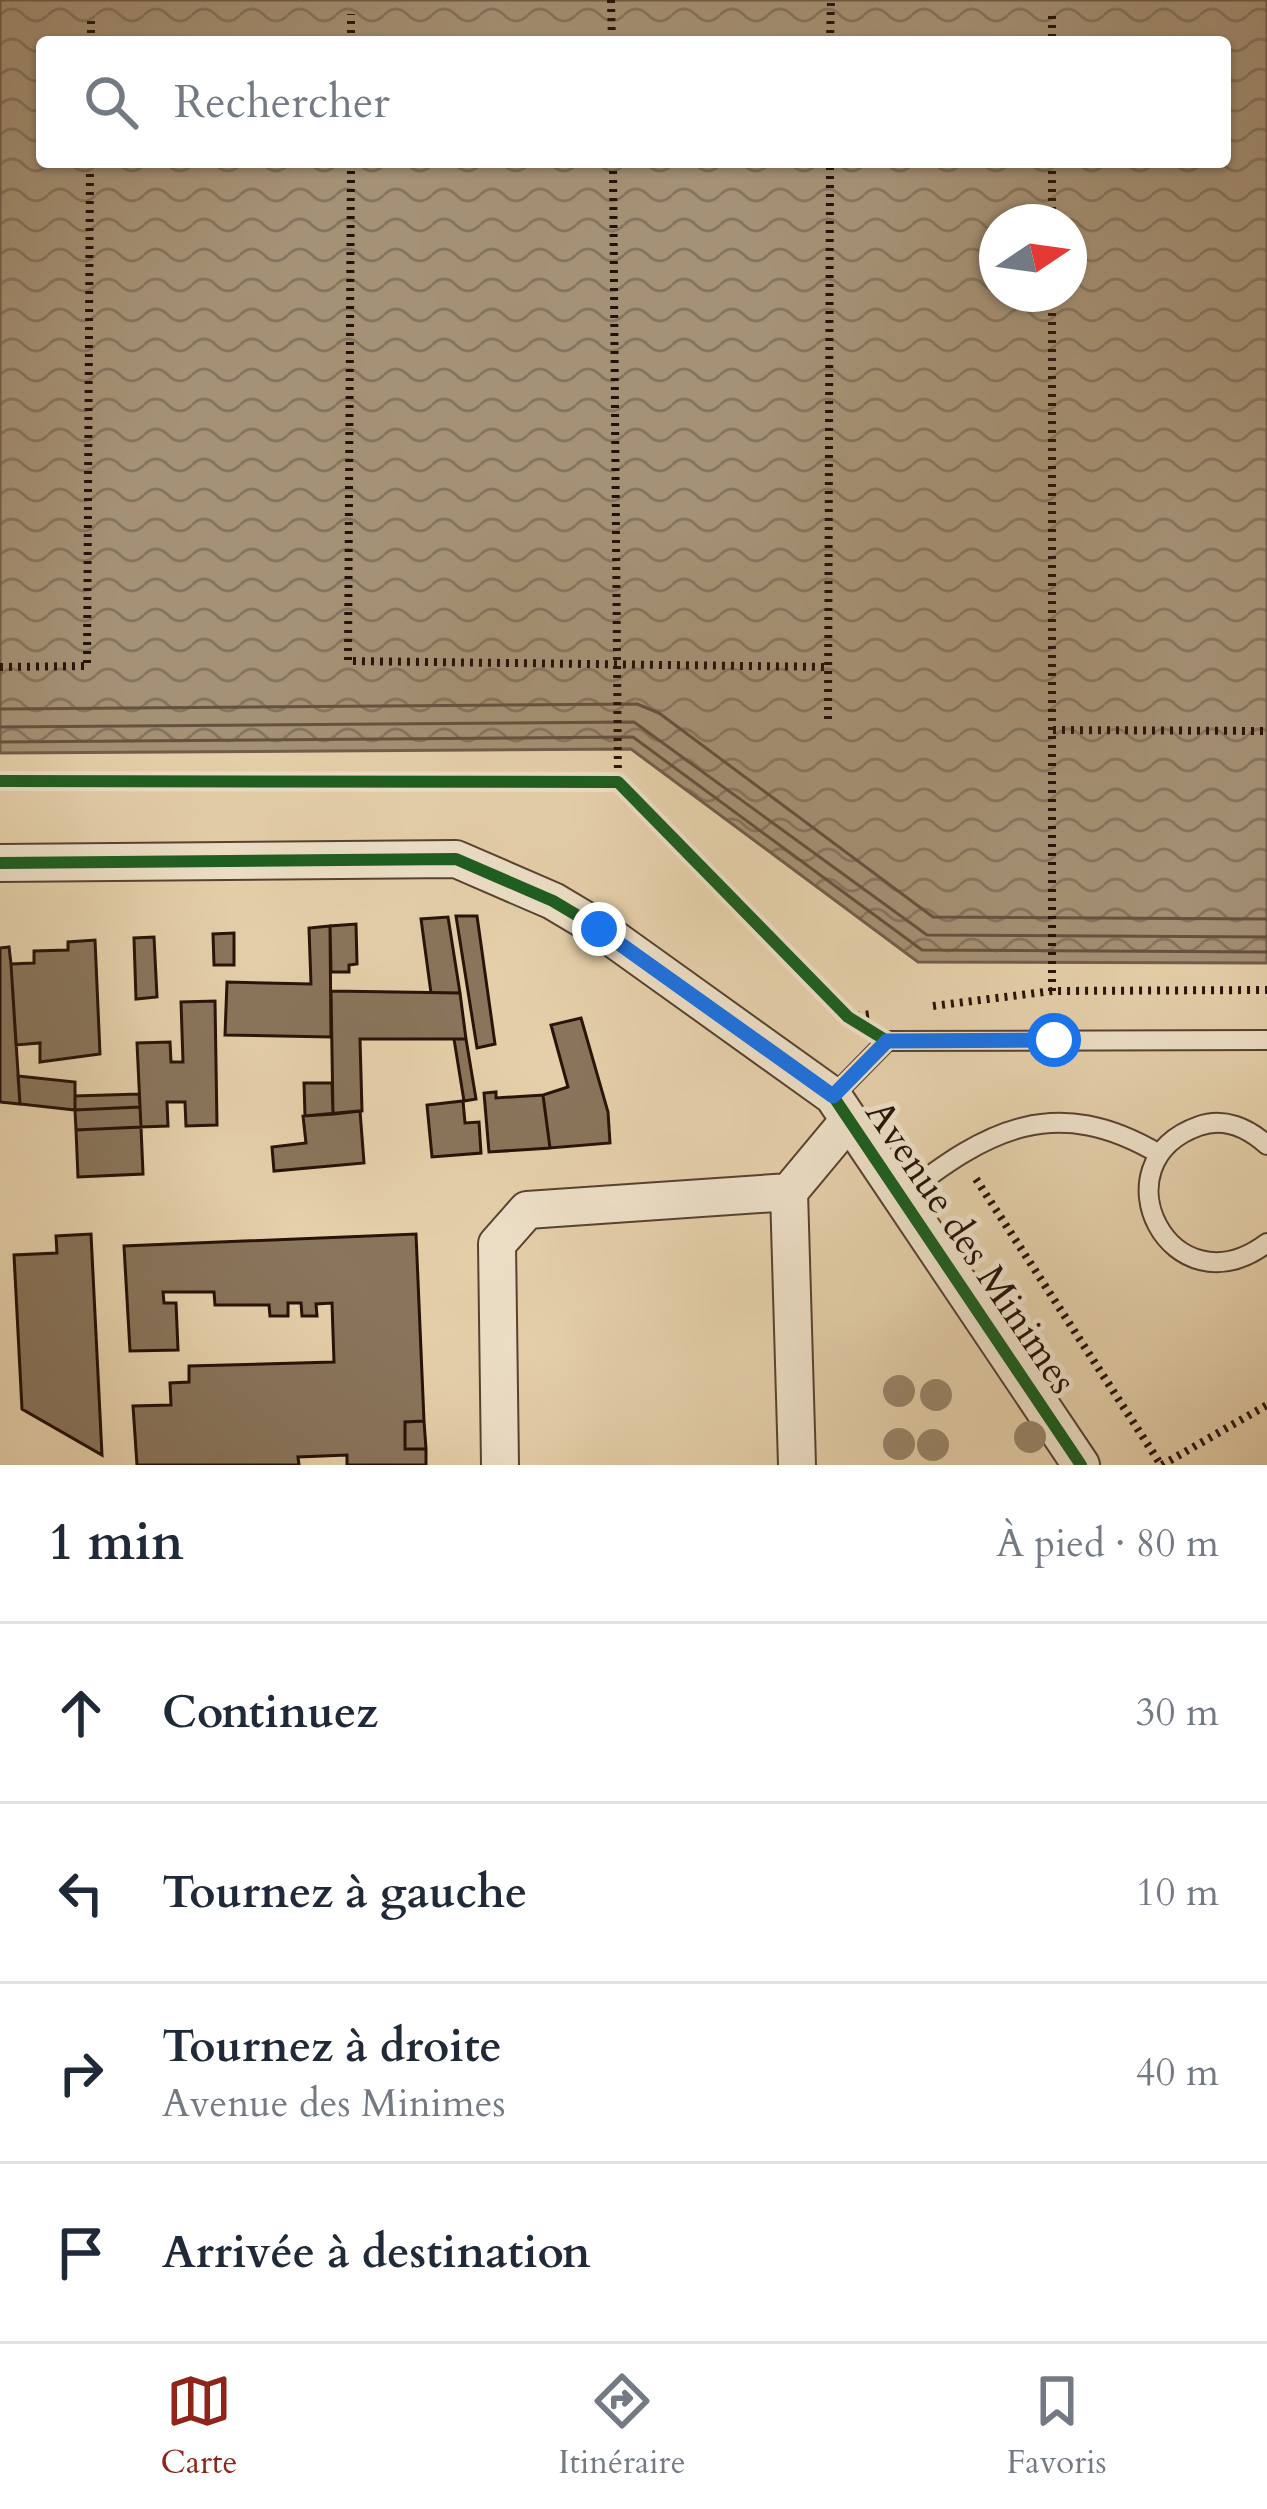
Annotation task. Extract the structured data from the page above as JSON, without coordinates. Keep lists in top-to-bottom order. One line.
{"streets":{"street":["Avenue des Minimes"]},"north":"right","page":{"search":"Rechercher","heading":["1 min","À pied · 80 m"],"list":[["Continuez","30 m"],["Tournez à gauche","10 m"],["Tournez à droite","Avenue des Minimes","40 m"],"Arrivée à destination"],"nav":["Carte","Itinéraire","Favoris"]}}
